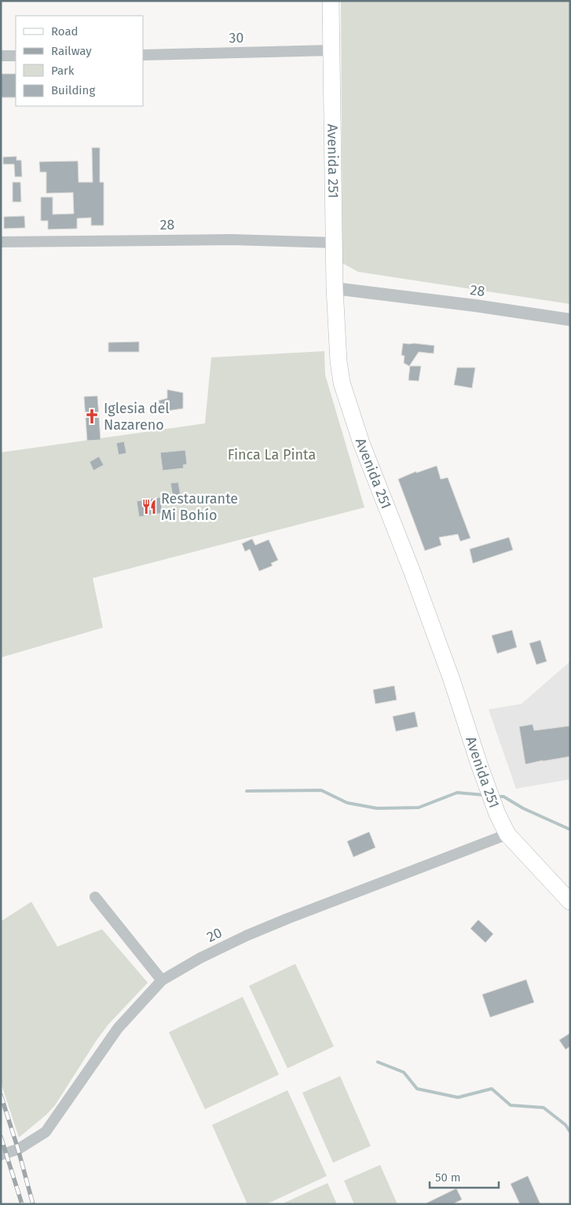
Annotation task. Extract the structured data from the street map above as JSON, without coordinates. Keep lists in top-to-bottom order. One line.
{"streets":{"main road":["Avenida 251"],"street":["30","28","20"]},"crossings":[["30","Avenida 251"],["Avenida 251","28"],["Avenida 251","20"]],"parks":["Finca La Pinta"],"places":{"church":["Iglesia del Nazareno"],"restaurant":["Restaurante Mi Bohío"]},"legend":["Road","Railway","Park","Building"],"scale_bar":"50 m"}
